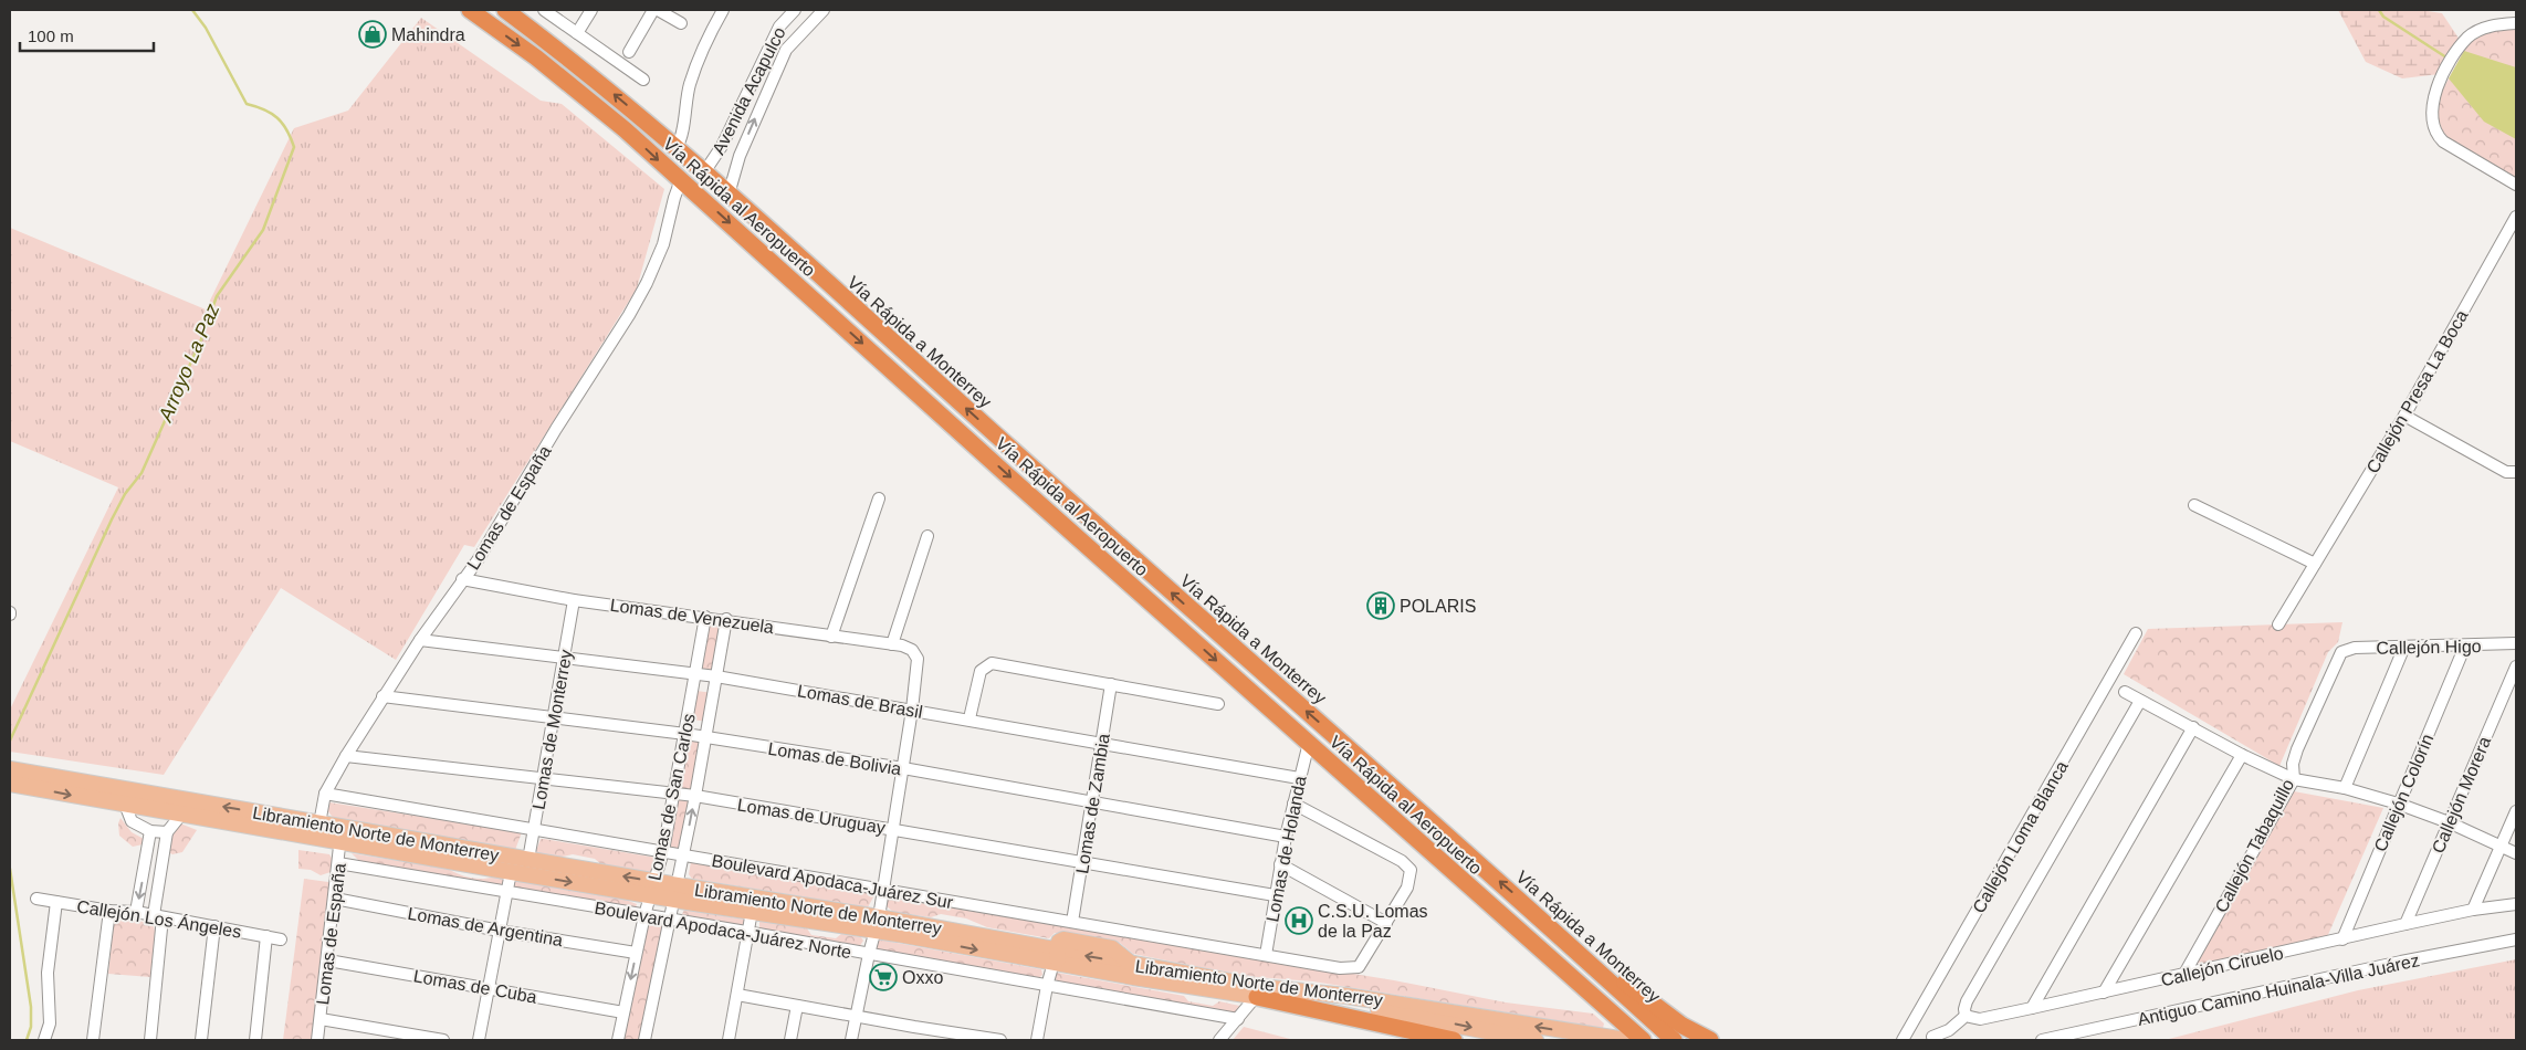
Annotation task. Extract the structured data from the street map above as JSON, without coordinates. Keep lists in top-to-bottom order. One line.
{"streets":{"highway":["Vía Rápida al Aeropuerto","Vía Rápida a Monterrey"],"main road":["Libramiento Norte de Monterrey"],"street":["Avenida Acapulco","Callejón Presa La Boca","Lomas de España","Lomas de Venezuela","Callejón Higo","Lomas de Brasil","Lomas de Monterrey","Lomas de Bolivia","Callejón Colorín","Callejón Morera","Lomas de San Carlos","Lomas de Zambia","Lomas de Uruguay","Callejón Loma Blanca","Callejón Tabaquillo","Lomas de Holanda","Boulevard Apodaca-Juárez Sur","Callejón Los Ángeles","Lomas de Argentina","Boulevard Apodaca-Juárez Norte","Callejón Ciruelo","Lomas de Cuba","Antiguo Camino Huinala-Villa Juárez"]},"crossings":[["Avenida Acapulco","Vía Rápida a Monterrey"],["Vía Rápida al Aeropuerto","Lomas de España"],["Vía Rápida al Aeropuerto","Lomas de Holanda"],["Lomas de España","Lomas de Venezuela"],["Lomas de España","Lomas de Brasil"],["Lomas de España","Lomas de Bolivia"],["Lomas de España","Lomas de Uruguay"],["Lomas de España","Libramiento Norte de Monterrey"],["Lomas de España","Boulevard Apodaca-Juárez Sur"],["Lomas de España","Lomas de Argentina"],["Lomas de España","Boulevard Apodaca-Juárez Norte"],["Lomas de España","Lomas de Cuba"],["Lomas de Venezuela","Lomas de Brasil"],["Lomas de Venezuela","Lomas de Monterrey"],["Lomas de Venezuela","Lomas de San Carlos"],["Callejón Higo","Callejón Colorín"],["Callejón Higo","Callejón Tabaquillo"],["Lomas de Brasil","Lomas de Monterrey"],["Lomas de Brasil","Lomas de San Carlos"],["Lomas de Brasil","Lomas de Zambia"],["Lomas de Brasil","Lomas de Holanda"],["Lomas de Monterrey","Lomas de Bolivia"],["Lomas de Monterrey","Lomas de Uruguay"],["Lomas de Monterrey","Libramiento Norte de Monterrey"],["Lomas de Monterrey","Boulevard Apodaca-Juárez Sur"],["Lomas de Bolivia","Lomas de San Carlos"],["Lomas de Bolivia","Lomas de Zambia"],["Lomas de Bolivia","Lomas de Holanda"],["Callejón Colorín","Callejón Ciruelo"],["Callejón Morera","Callejón Ciruelo"],["Lomas de San Carlos","Lomas de Uruguay"],["Lomas de San Carlos","Libramiento Norte de Monterrey"],["Lomas de San Carlos","Boulevard Apodaca-Juárez Sur"],["Lomas de San Carlos","Lomas de Argentina"],["Lomas de San Carlos","Boulevard Apodaca-Juárez Norte"],["Lomas de San Carlos","Lomas de Cuba"],["Lomas de Zambia","Lomas de Uruguay"],["Lomas de Zambia","Boulevard Apodaca-Juárez Sur"],["Lomas de Uruguay","Lomas de Holanda"],["Callejón Tabaquillo","Callejón Ciruelo"],["Lomas de Holanda","Boulevard Apodaca-Juárez Sur"]],"one_way":["Vía Rápida al Aeropuerto","Vía Rápida a Monterrey"],"water":["Arroyo La Paz"],"places":{"shop":["Mahindra"],"building":["POLARIS"],"hospital":["C.S.U. Lomas de la Paz"],"supermarket":["Oxxo"]},"scale_bar":"100 m"}
